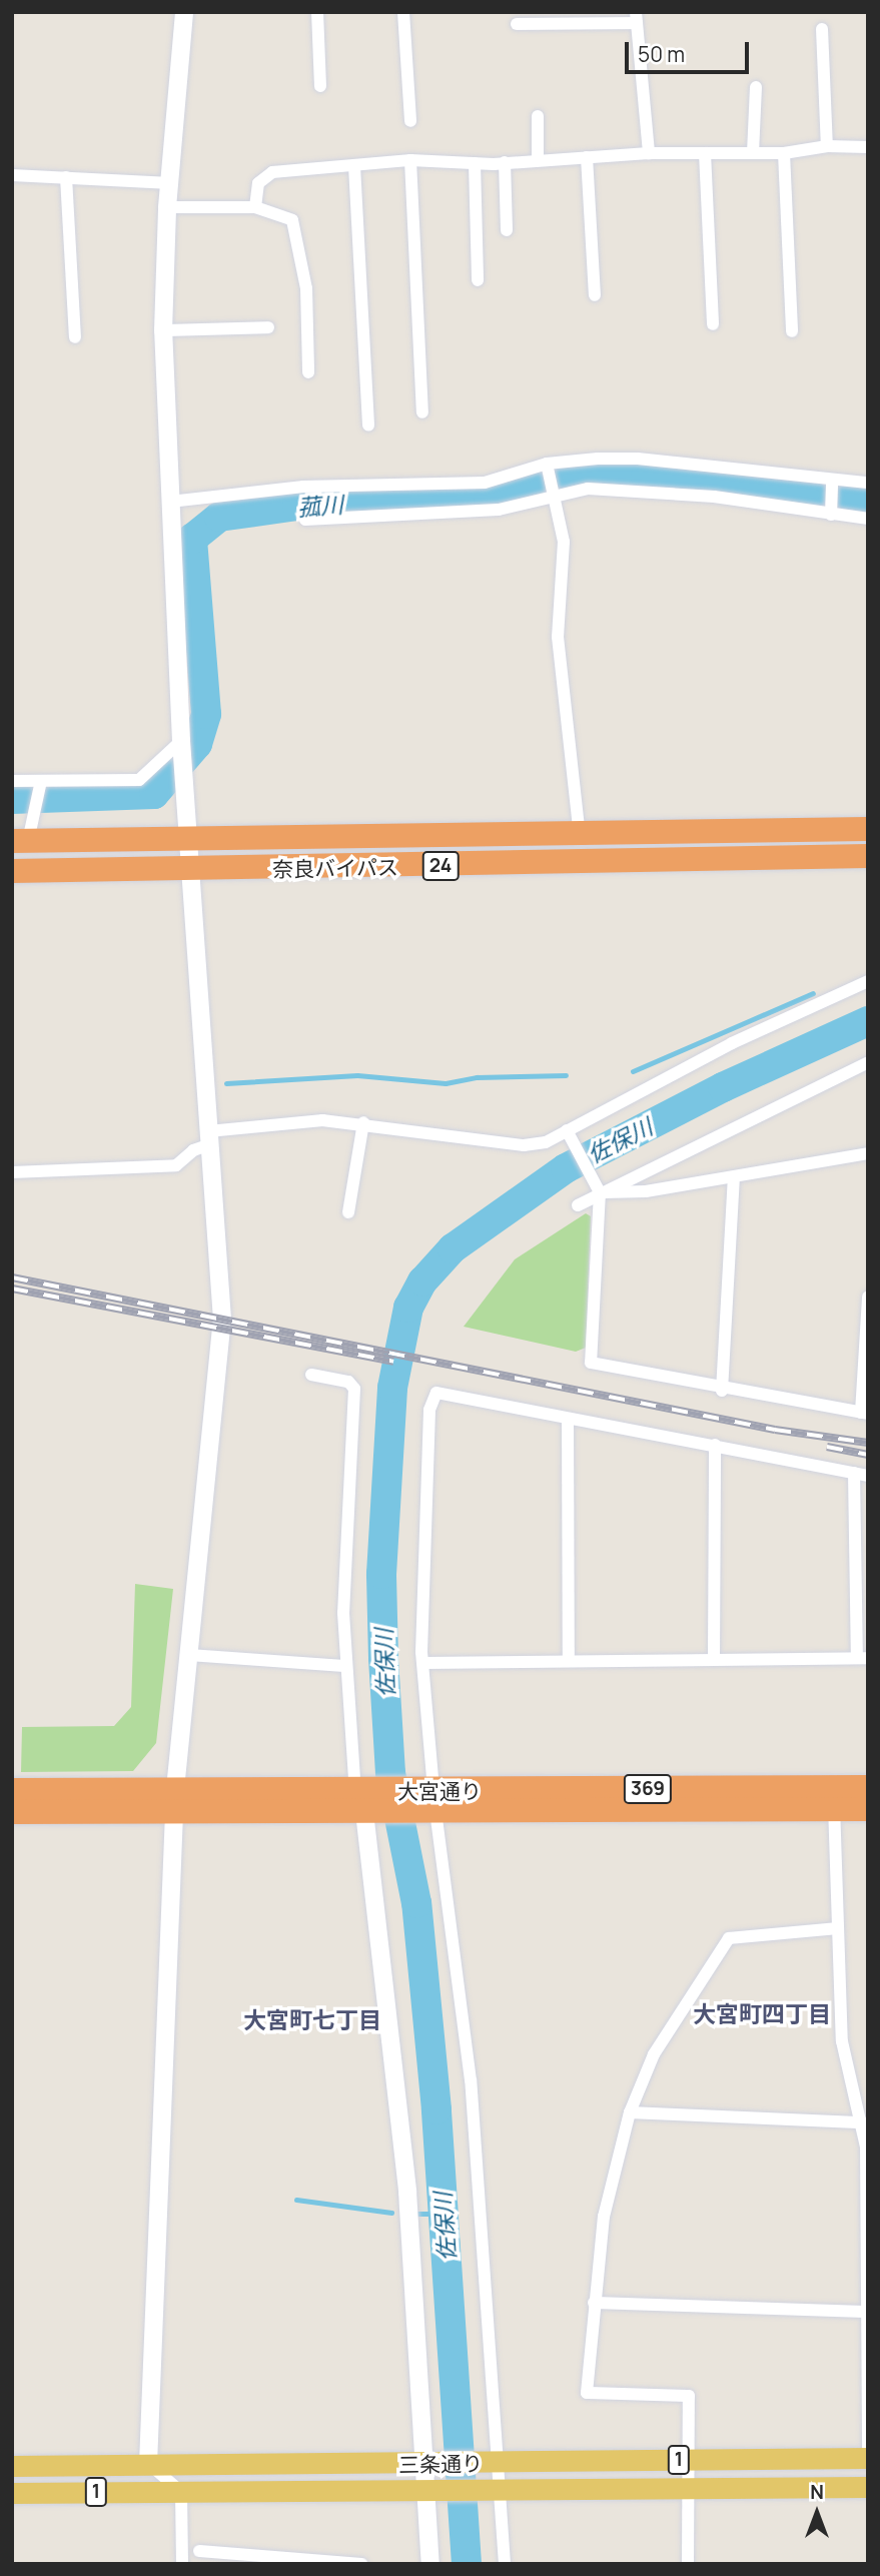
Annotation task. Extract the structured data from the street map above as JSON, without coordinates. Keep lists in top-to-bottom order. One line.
{"streets":{"highway":["24","奈良バイパス","369","大宮通り"],"main road":["1","三条通り"]},"districts":["大宮町四丁目","大宮町七丁目"],"water":["菰川","佐保川"],"scale_bar":"50 m","north":"top"}
